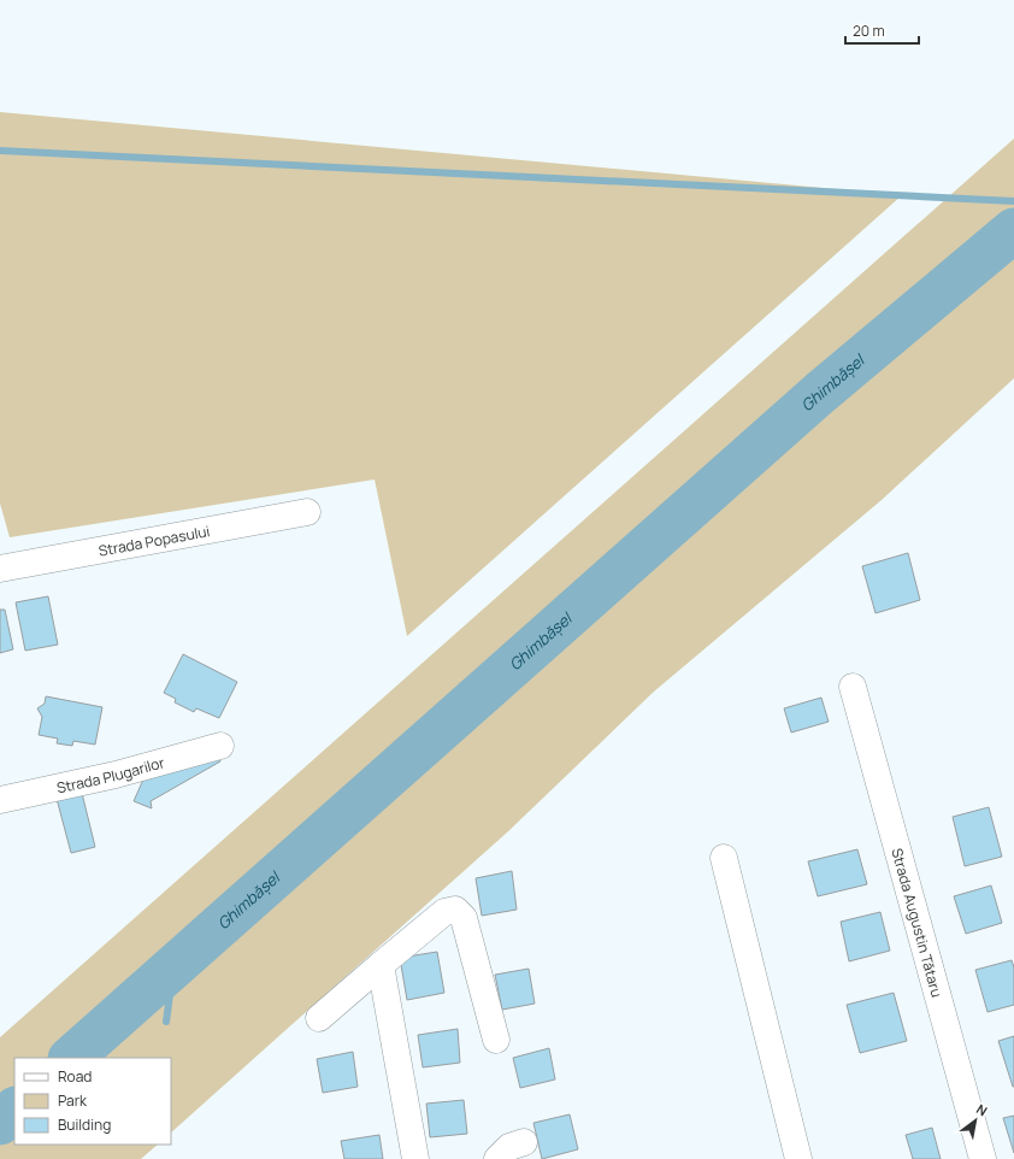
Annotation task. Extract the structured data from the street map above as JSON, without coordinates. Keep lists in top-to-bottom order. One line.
{"streets":{"street":["Strada Popasului","Strada Plugarilor","Strada Augustin Tătaru"]},"water":["Ghimbășel"],"legend":["Road","Park","Building"],"scale_bar":"20 m","north":"top right"}
